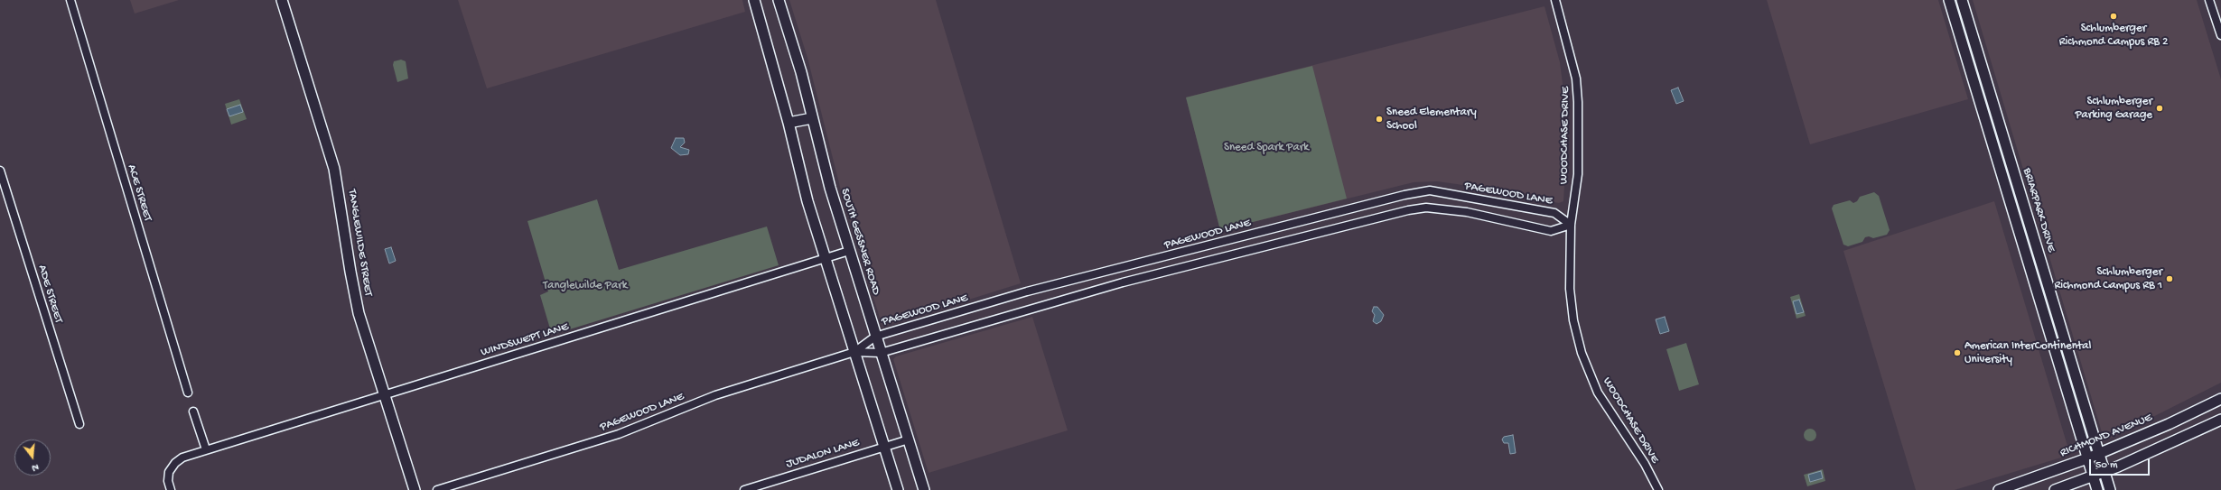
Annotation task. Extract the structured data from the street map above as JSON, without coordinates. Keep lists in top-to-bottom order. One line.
{"streets":{"street":["WOODCHASE DRIVE","ACE STREET","PAGEWOOD LANE","BRIARPARK DRIVE","SOUTH GESSNER ROAD","TANGLEWILDE STREET","ADE STREET","WINDSWEPT LANE","RICHMOND AVENUE","JUDALON LANE"]},"crossings":[["WOODCHASE DRIVE","PAGEWOOD LANE"],["PAGEWOOD LANE","SOUTH GESSNER ROAD"],["BRIARPARK DRIVE","RICHMOND AVENUE"],["SOUTH GESSNER ROAD","WINDSWEPT LANE"],["SOUTH GESSNER ROAD","JUDALON LANE"],["TANGLEWILDE STREET","WINDSWEPT LANE"]],"parks":["Sneed Spark Park","Tanglewilde Park"],"places":["Schlumberger Richmond Campus RB 2","Schlumberger Parking Garage","Sneed Elementary School","Schlumberger Richmond Campus RB 1","American InterContinental University"],"scale_bar":"50 m","north":"bottom"}
